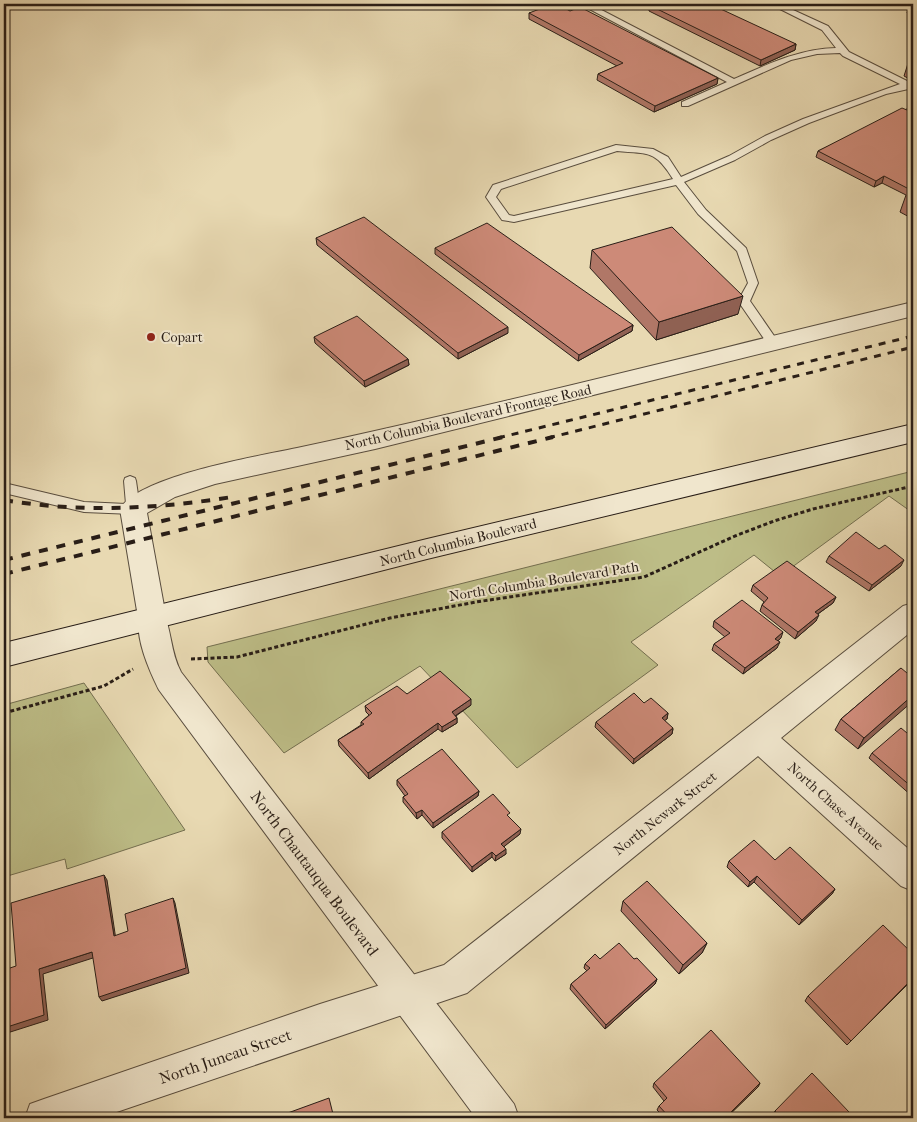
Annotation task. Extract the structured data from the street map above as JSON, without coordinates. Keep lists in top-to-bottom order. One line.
{"streets":{"street":["North Columbia Boulevard Frontage Road","North Columbia Boulevard","North Chase Avenue","North Newark Street","North Chautauqua Boulevard","North Juneau Street"],"path":["North Columbia Boulevard Path"]},"crossings":[["North Columbia Boulevard","North Chautauqua Boulevard"],["North Chase Avenue","North Newark Street"],["North Newark Street","North Chautauqua Boulevard"],["North Newark Street","North Juneau Street"],["North Chautauqua Boulevard","North Juneau Street"]],"places":["Copart"]}
